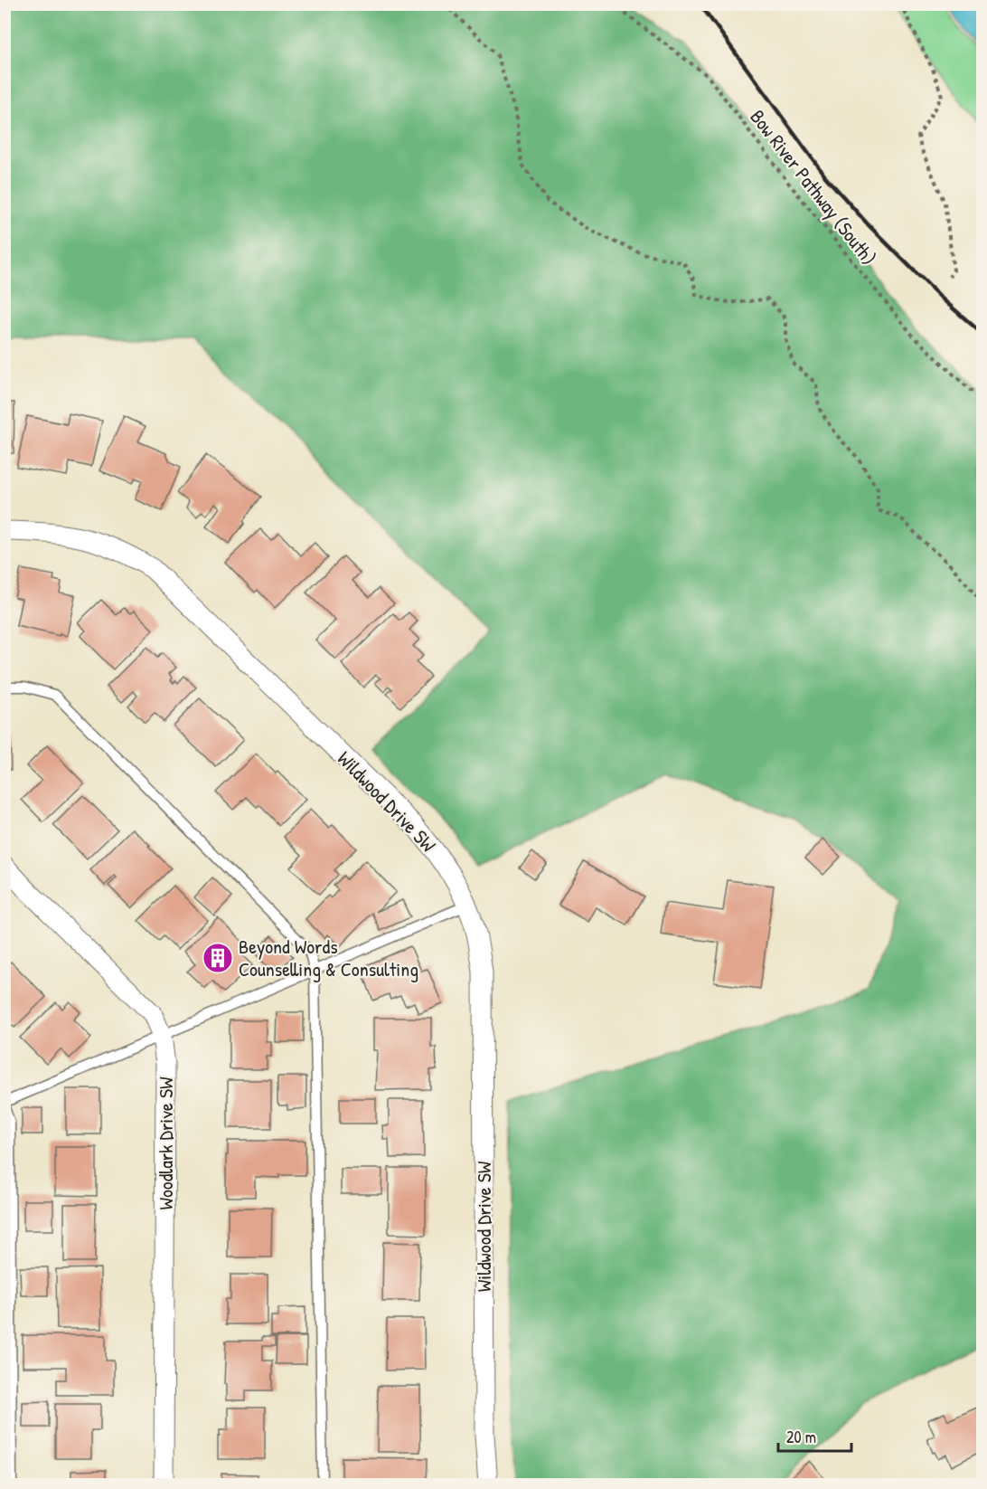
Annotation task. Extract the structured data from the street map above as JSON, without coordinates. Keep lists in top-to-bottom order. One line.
{"streets":{"street":["Wildwood Drive SW","Woodlark Drive SW"],"path":["Bow River Pathway (South)"]},"places":{"building":["Beyond Words Counselling & Consulting"]},"scale_bar":"20 m"}
